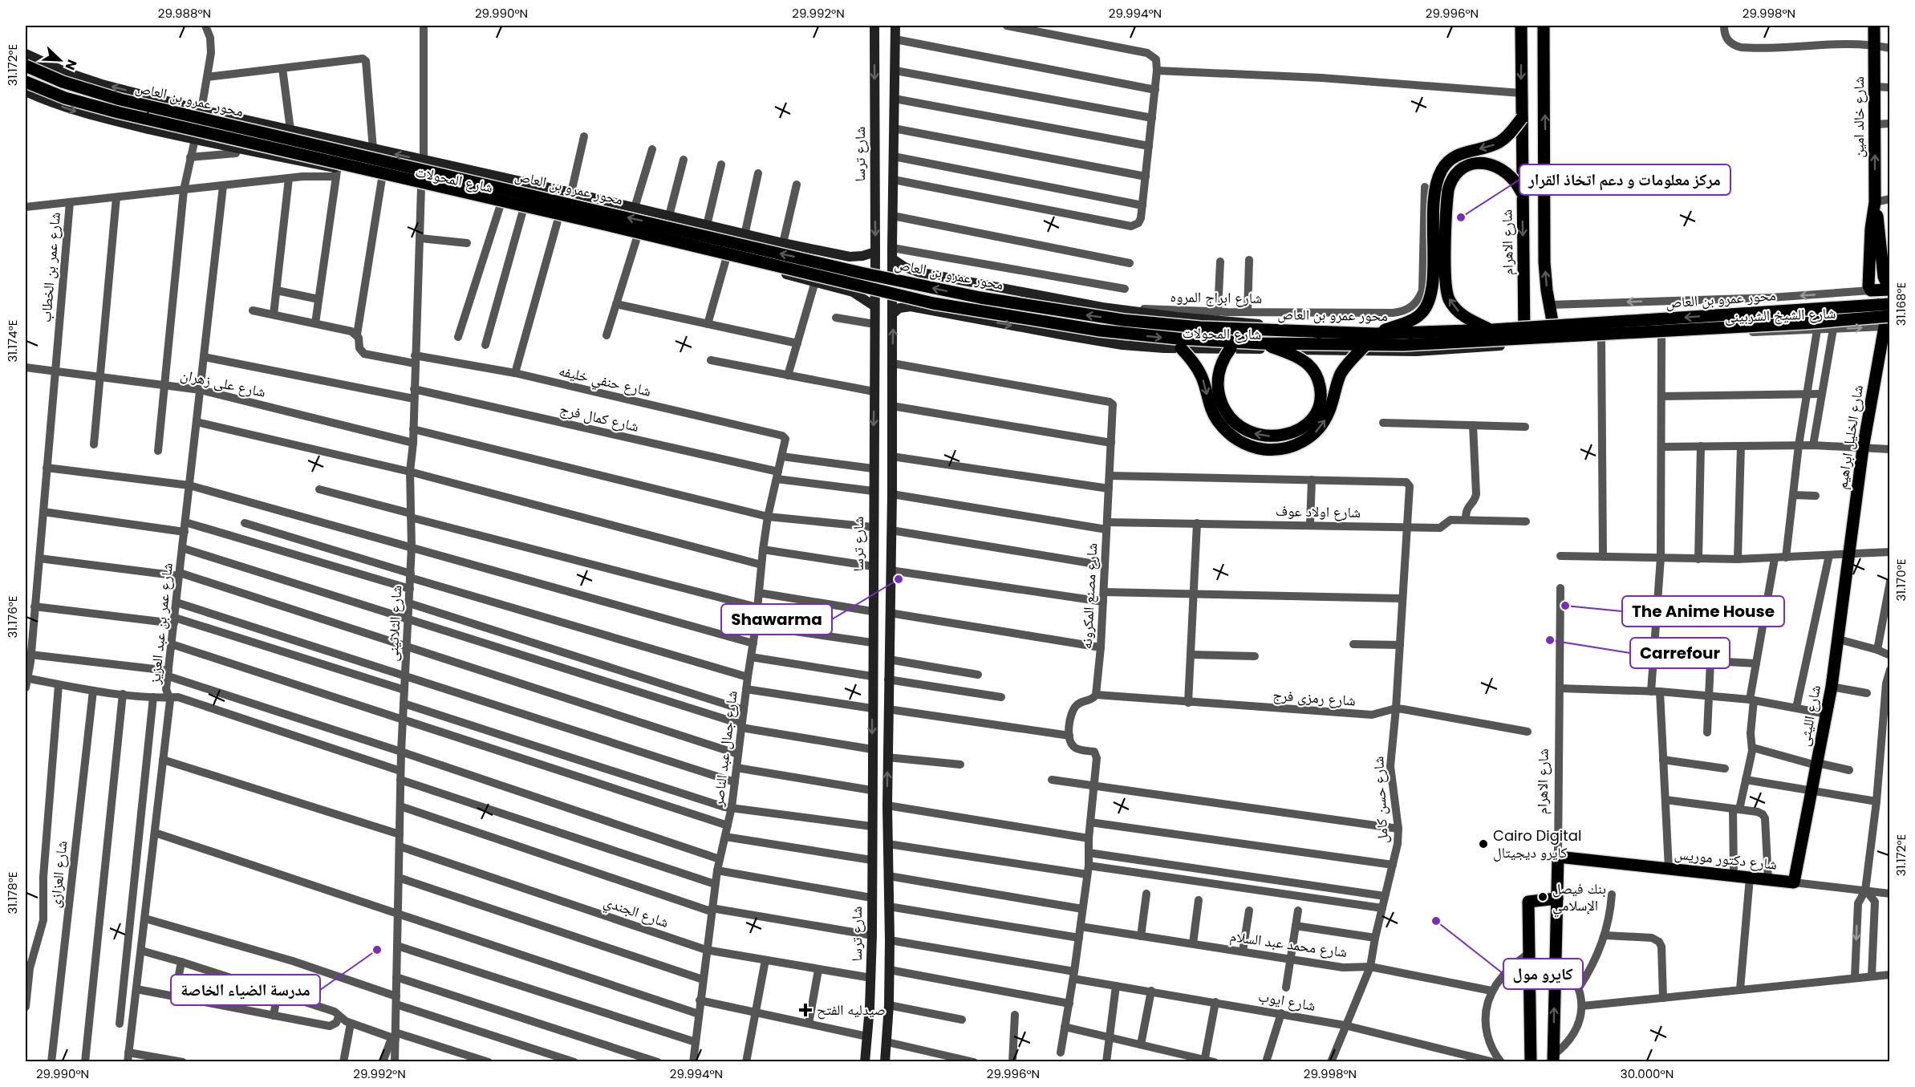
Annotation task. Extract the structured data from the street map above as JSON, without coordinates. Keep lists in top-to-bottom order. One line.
{"streets":{"main road":["محور عمرو بن العاص","شارع خالد امين","شارع الاهرام","شارع الشيخ الشربينى","شارع الخليل ابراهيم","شارع الليثى","شارع دكتور موريس"],"street":["شارع ترسا","شارع المحولات","شارع عمر بن الخطاب","شارع ابراج المروه","شارع حنفي خليفه","شارع على زهران","شارع كمال فرج","شارع اولاد عوف","شارع مصنع المكرونه","شارع عمر بن عبد العزيز","شارع الثلاثينى","شارع رمزى فرج","شارع جمال عبد الناصر","شارع حسن كامل","شارع العزازى","شارع الجندي","شارع محمد عبد السلام","شارع ايوب"]},"crossings":[["محور عمرو بن العاص","شارع الشيخ الشربينى"],["محور عمرو بن العاص","شارع الخليل ابراهيم"],["شارع خالد امين","شارع الشيخ الشربينى"],["شارع ترسا","شارع المحولات"],["شارع ترسا","شارع كمال فرج"],["شارع ترسا","شارع الجندي"],["شارع المحولات","شارع الاهرام"],["شارع المحولات","شارع ابراج المروه"],["شارع المحولات","شارع الشيخ الشربينى"],["شارع المحولات","شارع الثلاثينى"],["شارع الاهرام","شارع دكتور موريس"],["شارع عمر بن الخطاب","شارع على زهران"],["شارع الشيخ الشربينى","شارع الخليل ابراهيم"],["شارع حنفي خليفه","شارع الثلاثينى"],["شارع حنفي خليفه","شارع جمال عبد الناصر"],["شارع على زهران","شارع عمر بن عبد العزيز"],["شارع على زهران","شارع الثلاثينى"],["شارع كمال فرج","شارع الثلاثينى"],["شارع كمال فرج","شارع جمال عبد الناصر"],["شارع الخليل ابراهيم","شارع الليثى"],["شارع اولاد عوف","شارع مصنع المكرونه"],["شارع اولاد عوف","شارع حسن كامل"],["شارع مصنع المكرونه","شارع رمزى فرج"],["شارع الثلاثينى","شارع الجندي"],["شارع رمزى فرج","شارع حسن كامل"],["شارع الليثى","شارع دكتور موريس"],["شارع جمال عبد الناصر","شارع الجندي"],["شارع حسن كامل","شارع محمد عبد السلام"],["شارع حسن كامل","شارع ايوب"]],"places":{"other":["مركز معلومات و دعم اتخاذ القرار","Shawarma","The Anime House","Carrefour","Cairo Digital كايرو ديجيتال","بنك فيصل الإسلامي","كايرو مول","مدرسة الضياء الخاصة"],"health":["صيدليه الفتح"]},"north":"bottom right","coordinates":["29.988°N","29.990°N","29.992°N","29.994°N","29.996°N","29.998°N","31.172°E","31.168°E","31.174°E","31.170°E","31.176°E","31.178°E","30.000°N"]}
